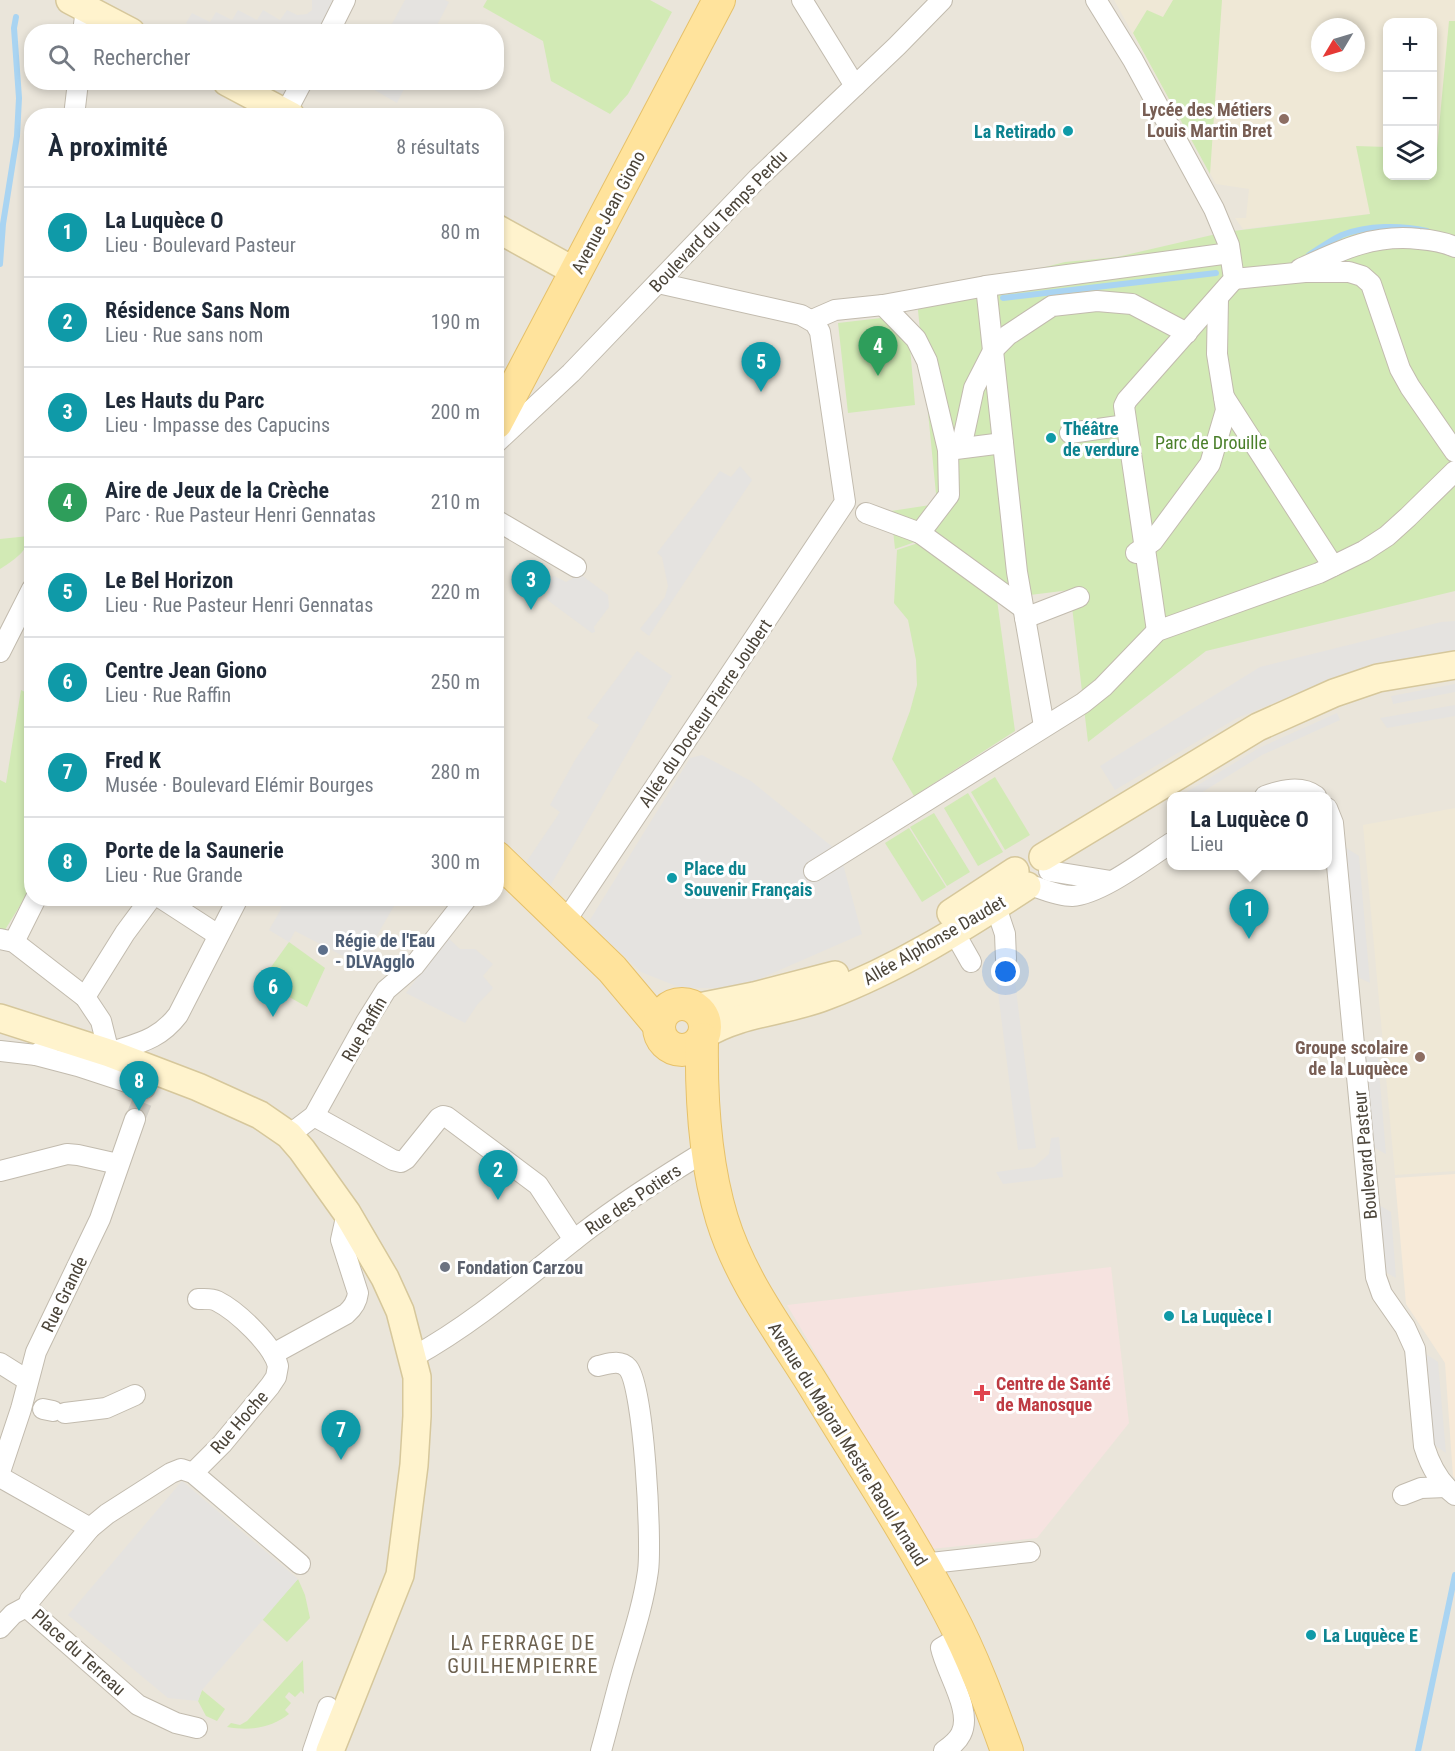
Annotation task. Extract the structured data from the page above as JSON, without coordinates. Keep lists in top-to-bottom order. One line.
{"streets":{"main road":["Avenue Jean Giono","Avenue du Majoral Mestre Raoul Arnaud"],"street":["Boulevard du Temps Perdu","Allée du Docteur Pierre Joubert","Allée Alphonse Daudet","Rue Raffin","Boulevard Pasteur","Rue des Potiers","Rue Grande","Rue Hoche","Place du Terreau"]},"crossings":[["Allée Alphonse Daudet","Avenue du Majoral Mestre Raoul Arnaud"],["Rue des Potiers","Avenue du Majoral Mestre Raoul Arnaud"],["Rue Hoche","Place du Terreau"]],"districts":["LA FERRAGE DE GUILHEMPIERRE"],"parks":["Parc de Drouille"],"places":{"other":["Lycée des Métiers Louis Martin Bret","La Retirado","Théâtre de verdure","Place du Souvenir Français","Régie de l'Eau - DLVAgglo","Groupe scolaire de la Luquèce","Fondation Carzou","La Luquèce I","La Luquèce E"],"health":["Centre de Santé de Manosque"]},"north":"bottom left","page":{"map_buttons":["+","−"],"search":"Rechercher","heading":["À proximité","8 résultats"],"list":[{"mark":"1","name":"La Luquèce O","note":"Lieu · Boulevard Pasteur","value":"80 m"},{"mark":"2","name":"Résidence Sans Nom","note":"Lieu · Rue sans nom","value":"190 m"},{"mark":"3","name":"Les Hauts du Parc","note":"Lieu · Impasse des Capucins","value":"200 m"},{"mark":"4","name":"Aire de Jeux de la Crèche","note":"Parc · Rue Pasteur Henri Gennatas","value":"210 m"},{"mark":"5","name":"Le Bel Horizon","note":"Lieu · Rue Pasteur Henri Gennatas","value":"220 m"},{"mark":"6","name":"Centre Jean Giono","note":"Lieu · Rue Raffin","value":"250 m"},{"mark":"7","name":"Fred K","note":"Musée · Boulevard Elémir Bourges","value":"280 m"},{"mark":"8","name":"Porte de la Saunerie","note":"Lieu · Rue Grande","value":"300 m"}],"pins":["4","5","3","1","6","8","2","7"],"popup":["La Luquèce O","Lieu"]}}
